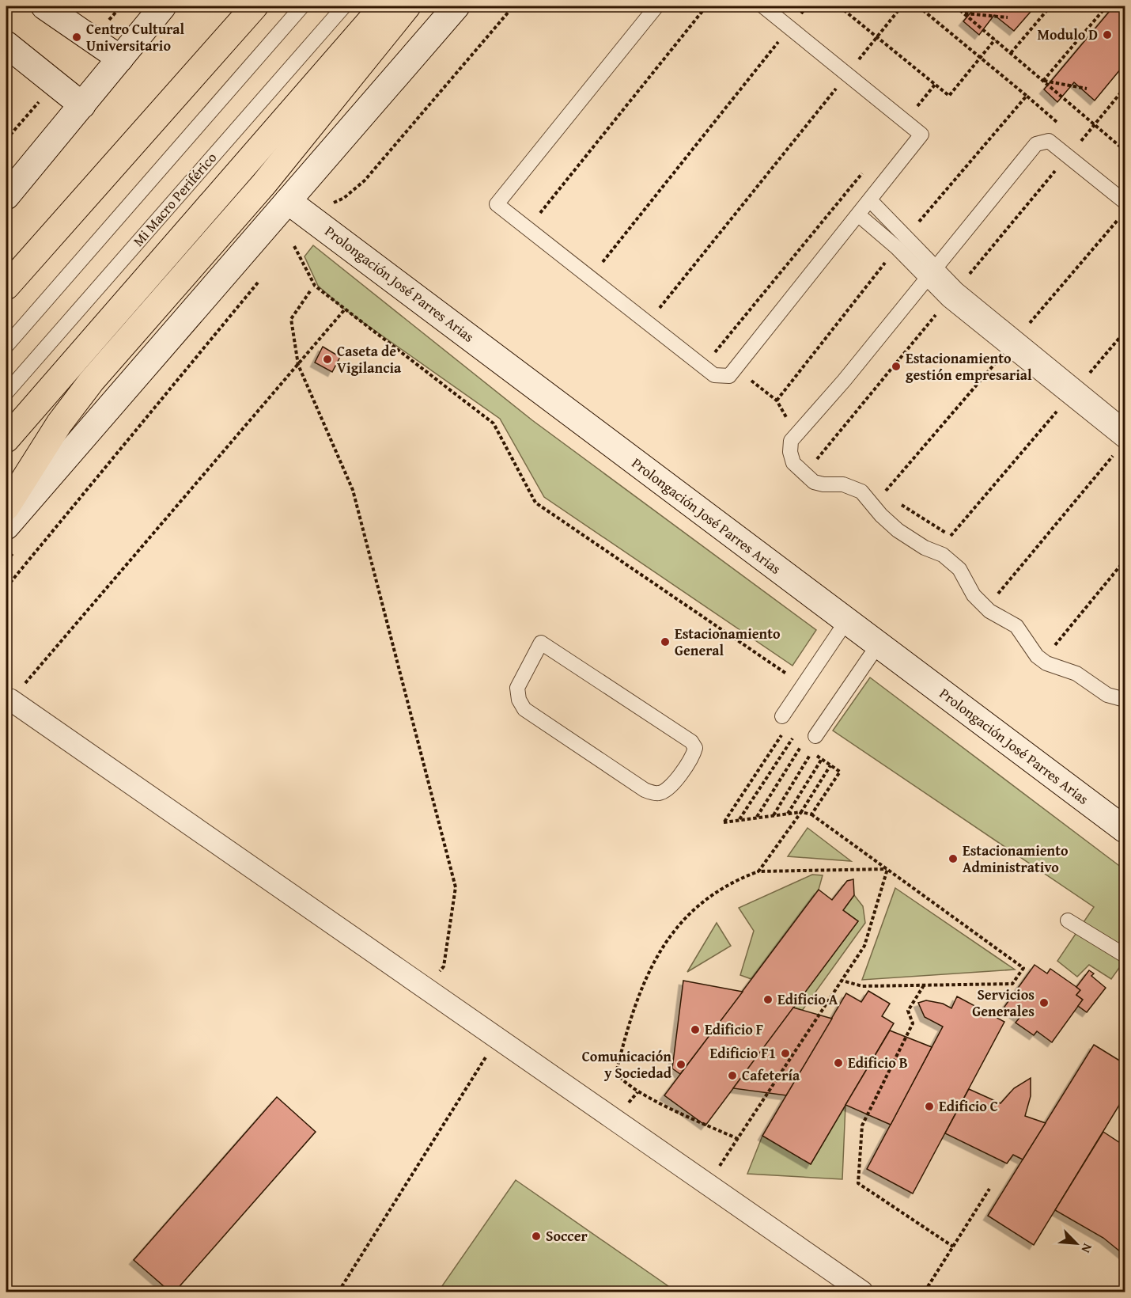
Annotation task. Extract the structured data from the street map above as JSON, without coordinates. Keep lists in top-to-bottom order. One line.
{"streets":{"main road":["Prolongación José Parres Arias"],"lane":["Mi Macro Periférico"]},"places":["Modulo D","Centro Cultural Universitario","Caseta de Vigilancia","Estacionamiento gestión empresarial","Estacionamiento General","Estacionamiento Administrativo","Edificio A","Servicios Generales","Edificio F","Edificio F1","Edificio B","Comunicación y Sociedad","Cafetería","Edificio C","Soccer"],"north":"bottom right"}
